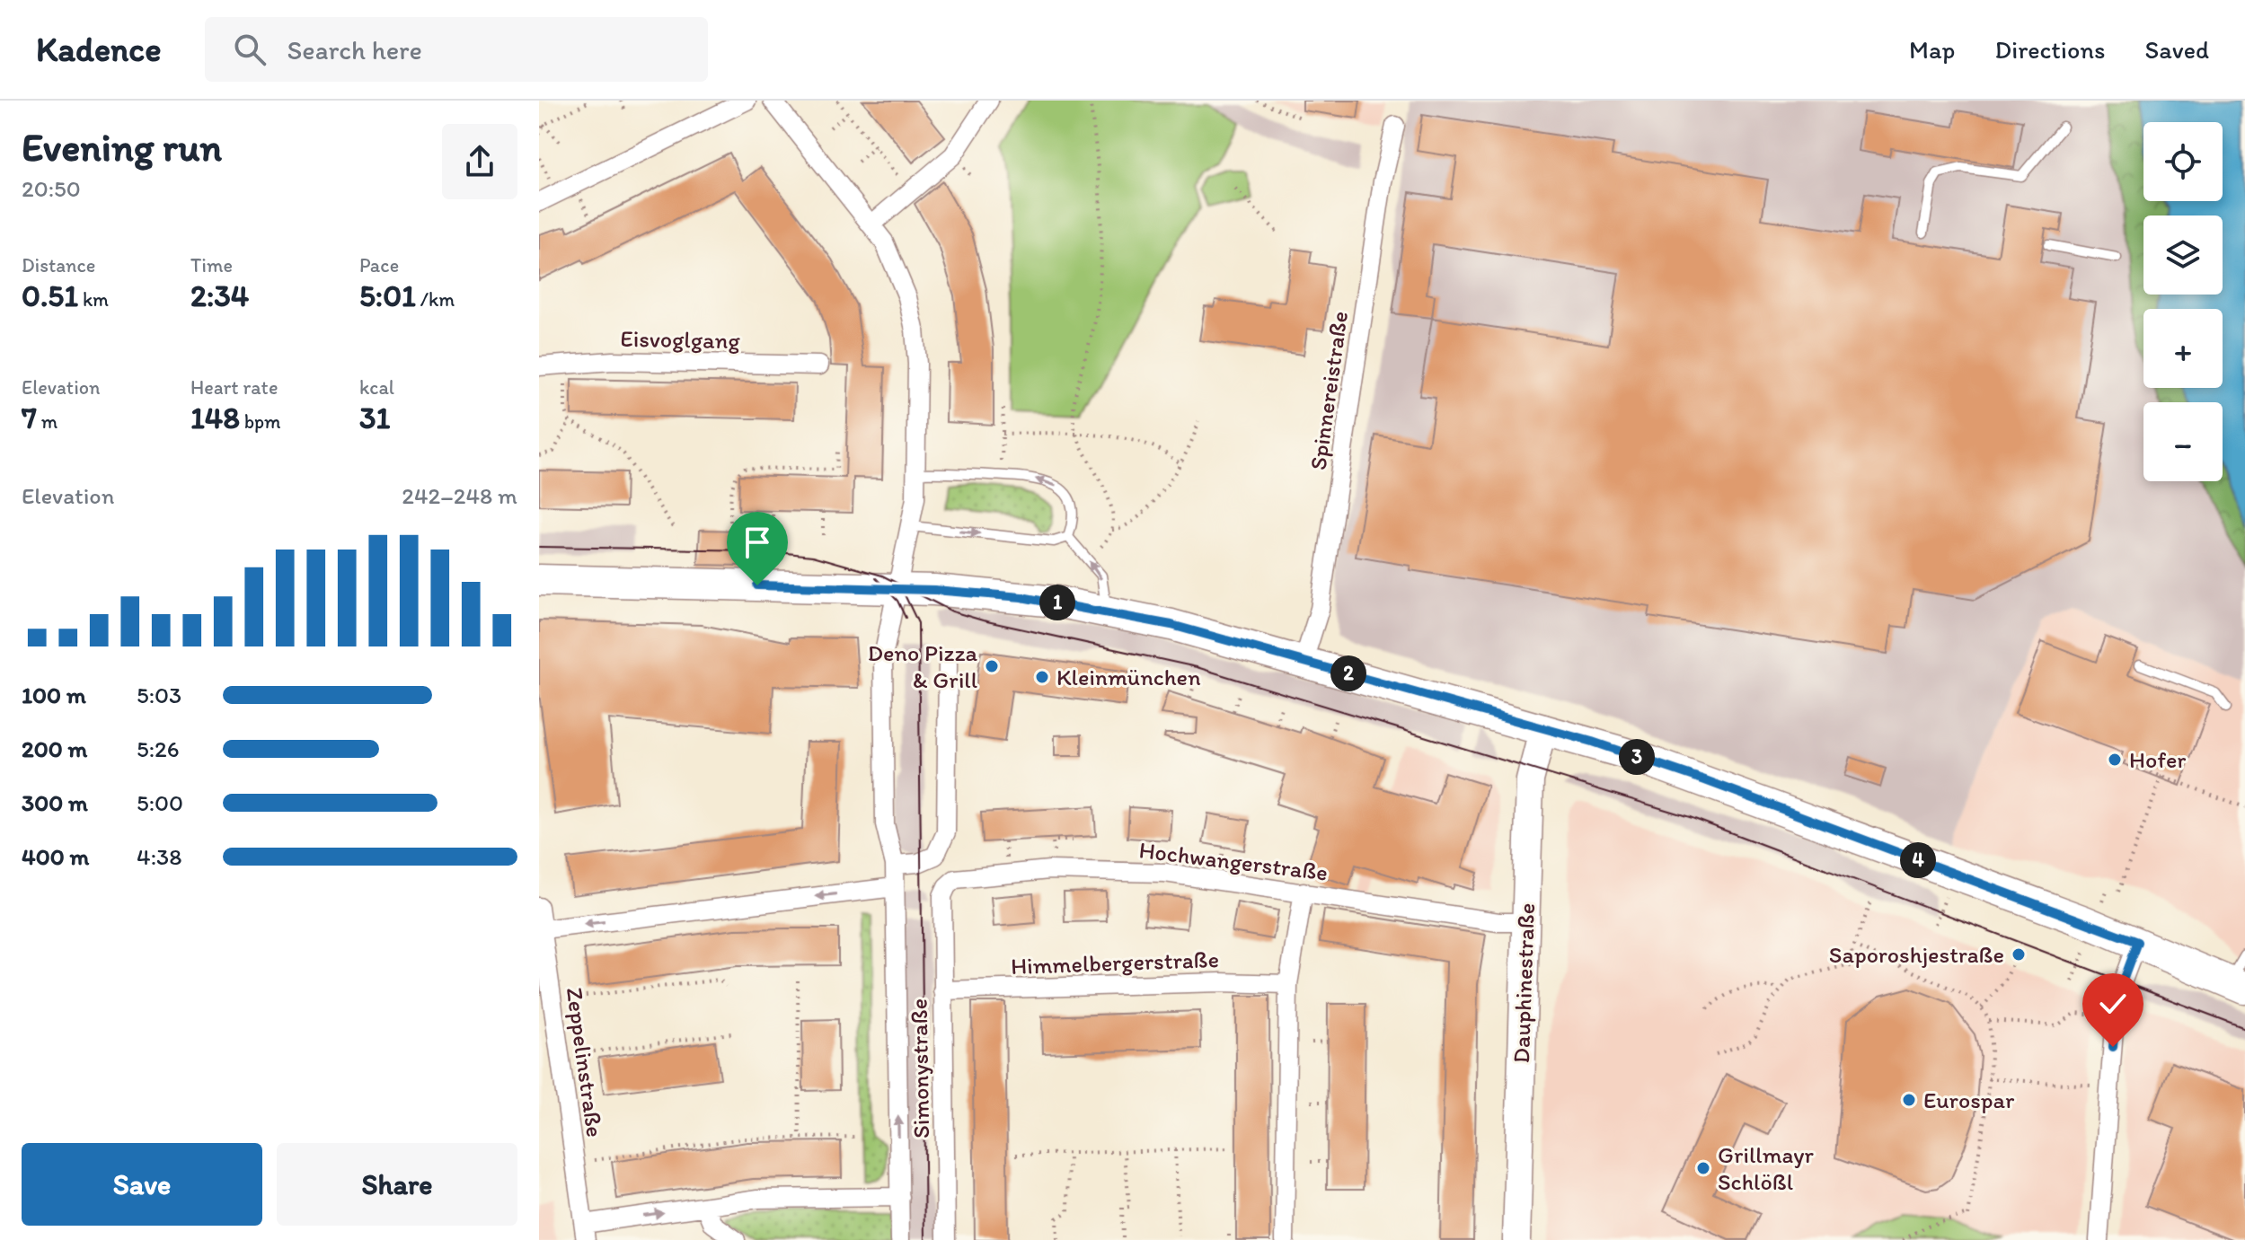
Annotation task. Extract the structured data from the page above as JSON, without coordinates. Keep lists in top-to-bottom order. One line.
{"streets":{"main road":["Dauphinestraße"],"street":["Eisvoglgang","Spinnereistraße","Hochwangerstraße","Himmelbergerstraße","Zeppelinstraße","Simonystraße"]},"crossings":[["Hochwangerstraße","Dauphinestraße"],["Hochwangerstraße","Simonystraße"],["Himmelbergerstraße","Simonystraße"],["Zeppelinstraße","Simonystraße"]],"places":["Deno Pizza & Grill","Kleinmünchen","Hofer","Saporoshjestraße","Eurospar","Grillmayr Schlößl"],"page":{"header":"Kadence","search":"Search here","nav":["Map","Directions","Saved"],"heading":["Evening run","20:50"],"map_buttons":["+","−"],"stats":[["Distance","0.51 km"],["Time","2:34"],["Pace","5:01 /km"],["Elevation","7 m"],["Heart rate","148 bpm"],["kcal","31"]],"chart":["Elevation","242–248 m"],"pins":["1","2","3","4"],"list":[{"name":"100 m","note":"5:03"},{"name":"200 m","note":"5:26"},{"name":"300 m","note":"5:00"},{"name":"400 m","note":"4:38"}],"buttons":["Save","Share"]}}
